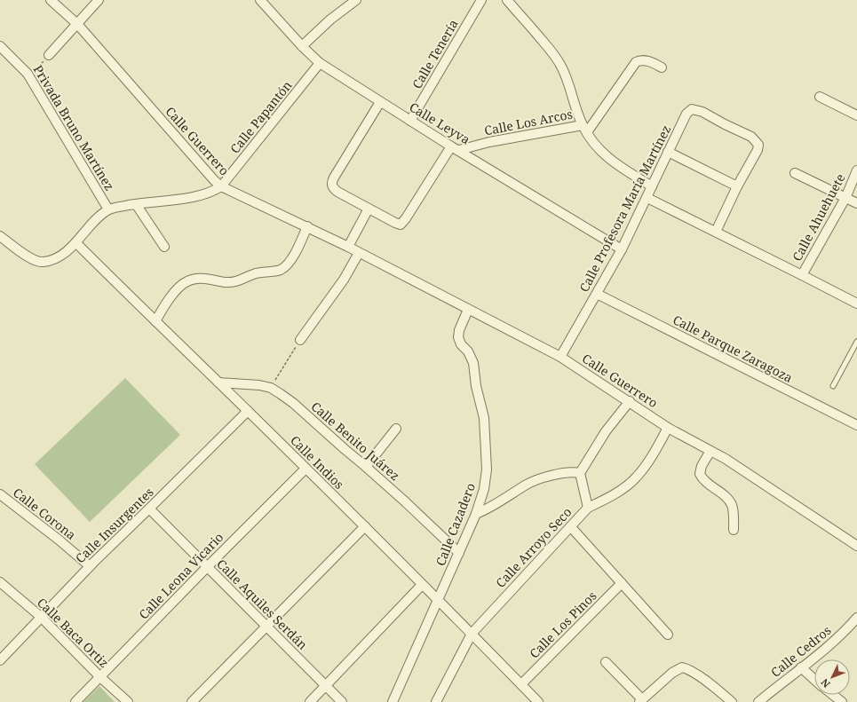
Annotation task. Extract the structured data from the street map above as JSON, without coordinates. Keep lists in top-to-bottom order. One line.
{"streets":{"street":["Calle Tenería","Calle Papantón","Calle Los Arcos","Calle Leyva","Privada Bruno Martínez","Calle Guerrero","Calle Profesora María Martínez","Calle Ahuehuete","Calle Parque Zaragoza","Calle Benito Juárez","Calle Indios","Calle Corona","Calle Cazadero","Calle Insurgentes","Calle Arroyo Seco","Calle Leona Vicario","Calle Aquiles Serdán","Calle Los Pinos","Calle Baca Ortiz","Calle Cedros"]},"crossings":[["Calle Tenería","Calle Leyva"],["Calle Papantón","Calle Leyva"],["Calle Papantón","Calle Guerrero"],["Calle Los Arcos","Calle Leyva"],["Calle Leyva","Calle Profesora María Martínez"],["Calle Guerrero","Calle Profesora María Martínez"],["Calle Guerrero","Calle Cazadero"],["Calle Guerrero","Calle Arroyo Seco"],["Calle Profesora María Martínez","Calle Parque Zaragoza"],["Calle Benito Juárez","Calle Indios"],["Calle Benito Juárez","Calle Cazadero"],["Calle Indios","Calle Cazadero"],["Calle Indios","Calle Insurgentes"],["Calle Indios","Calle Arroyo Seco"],["Calle Indios","Calle Leona Vicario"],["Calle Indios","Calle Los Pinos"],["Calle Corona","Calle Insurgentes"],["Calle Insurgentes","Calle Aquiles Serdán"],["Calle Insurgentes","Calle Baca Ortiz"],["Calle Leona Vicario","Calle Aquiles Serdán"],["Calle Leona Vicario","Calle Baca Ortiz"]],"north":"bottom left"}
